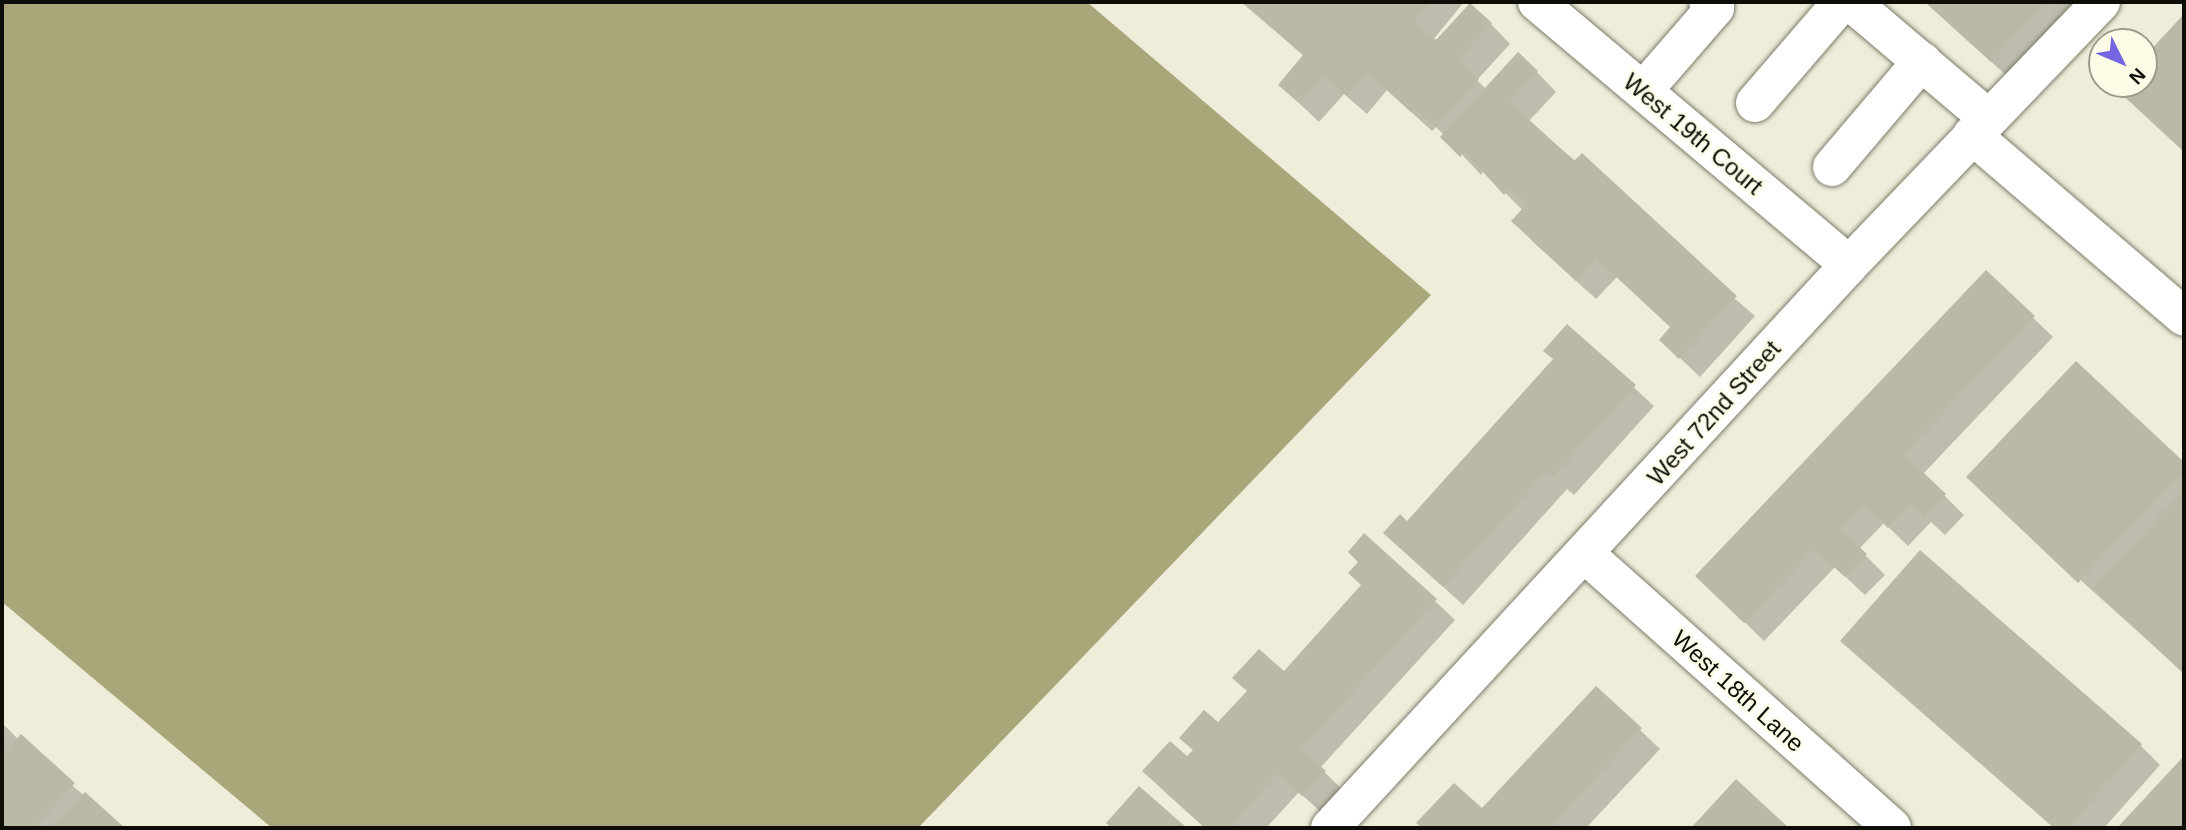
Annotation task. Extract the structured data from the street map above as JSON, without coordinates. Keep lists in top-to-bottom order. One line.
{"streets":{"street":["West 19th Court","West 72nd Street","West 18th Lane"]},"crossings":[["West 19th Court","West 72nd Street"],["West 72nd Street","West 18th Lane"]],"north":"bottom right"}
